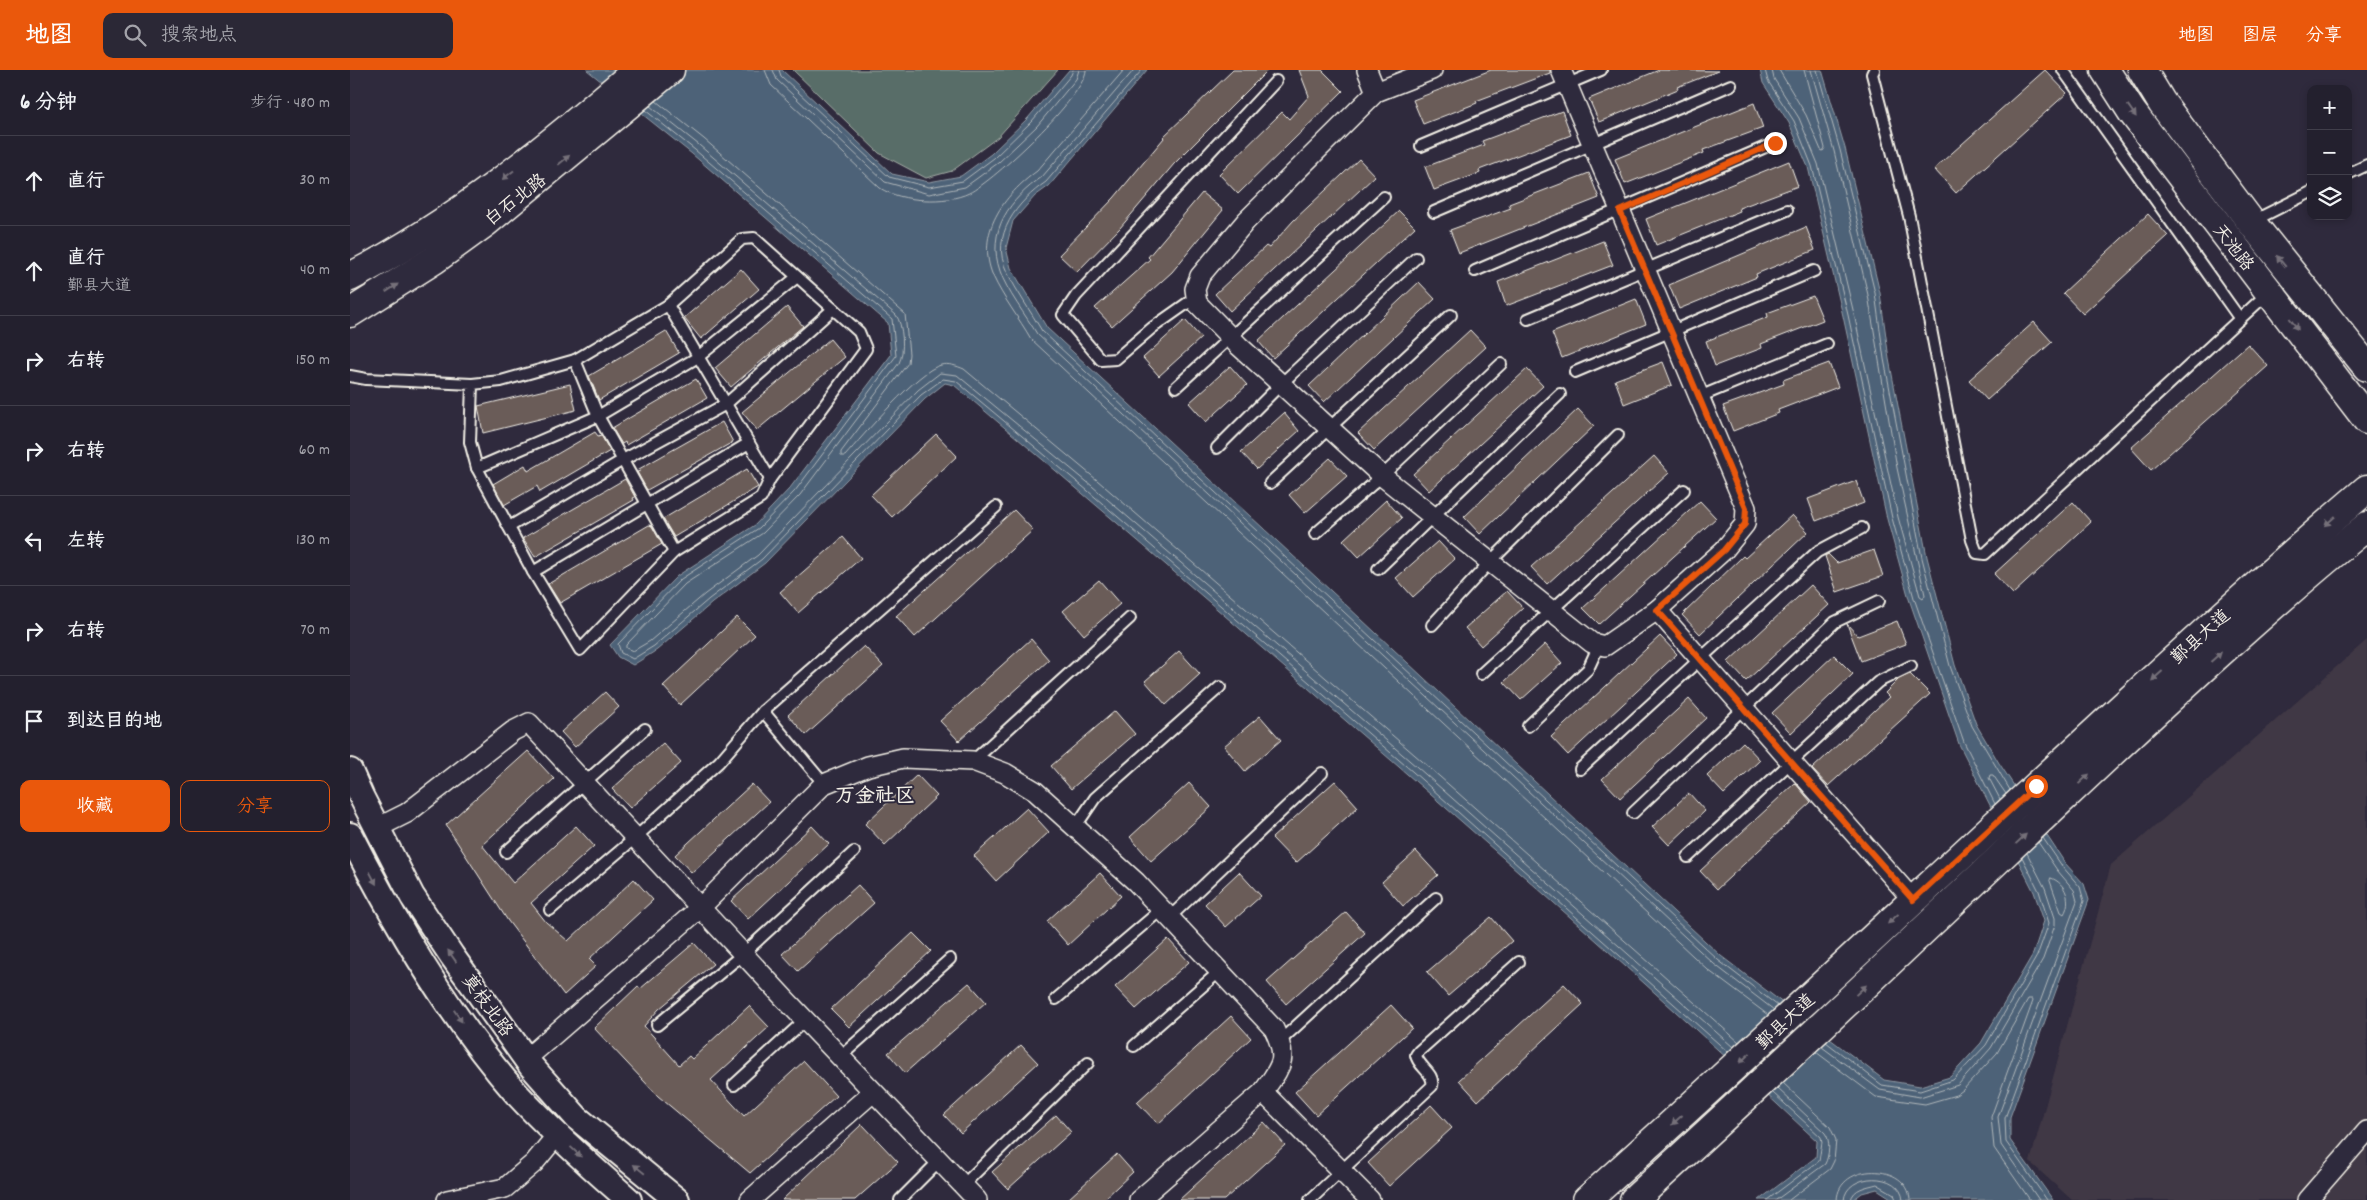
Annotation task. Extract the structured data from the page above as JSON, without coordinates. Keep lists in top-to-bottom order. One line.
{"streets":{"main road":["白石北路","天池路","鄞县大道"],"street":["莫枝北路"]},"districts":["万金社区"],"page":{"header":"地图","search":"搜索地点","nav":["地图","图层","分享"],"heading":["6 分钟","步行 · 480 m"],"map_buttons":["+","−"],"list":[["直行","30 m"],["直行","鄞县大道","40 m"],["右转","150 m"],["右转","60 m"],["左转","130 m"],["右转","70 m"],"到达目的地"],"buttons":["收藏","分享"]}}
